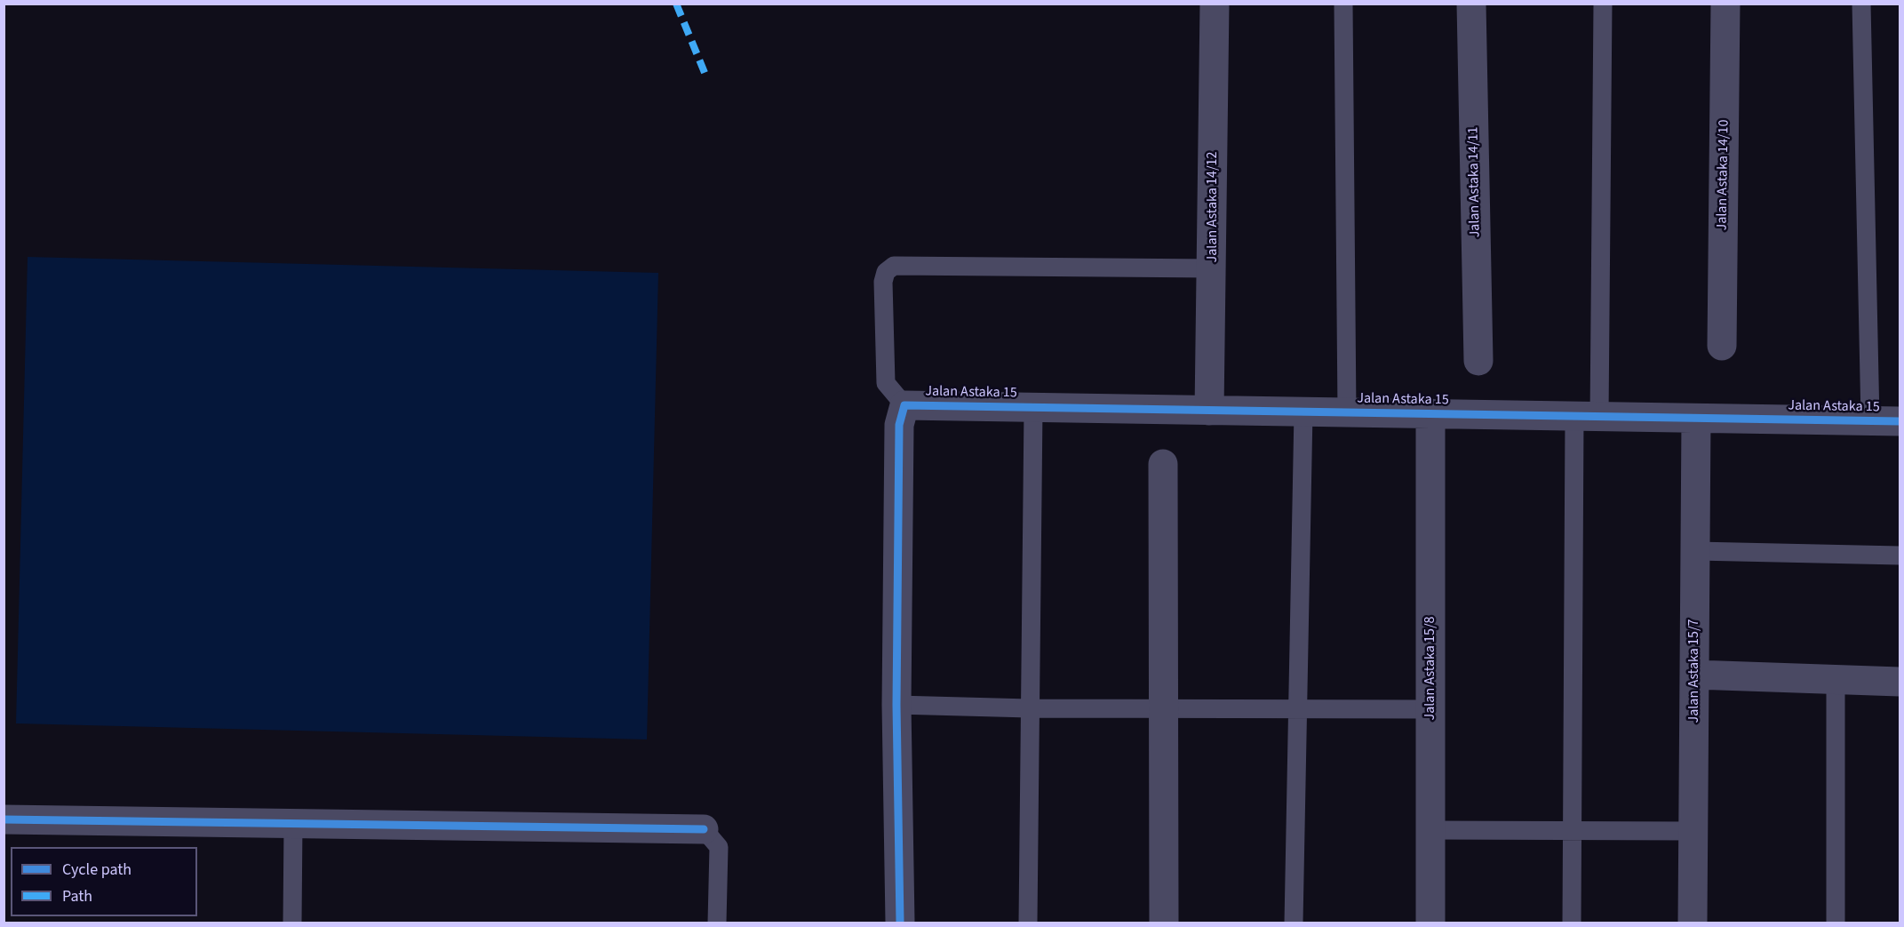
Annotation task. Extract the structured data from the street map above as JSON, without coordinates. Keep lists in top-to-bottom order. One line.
{"streets":{"street":["Jalan Astaka 14/10","Jalan Astaka 14/11","Jalan Astaka 14/12","Jalan Astaka 15","Jalan Astaka 15/8","Jalan Astaka 15/7"]},"crossings":[["Jalan Astaka 14/12","Jalan Astaka 15"],["Jalan Astaka 15","Jalan Astaka 15/8"],["Jalan Astaka 15","Jalan Astaka 15/7"]],"legend":["Cycle path","Path"]}
